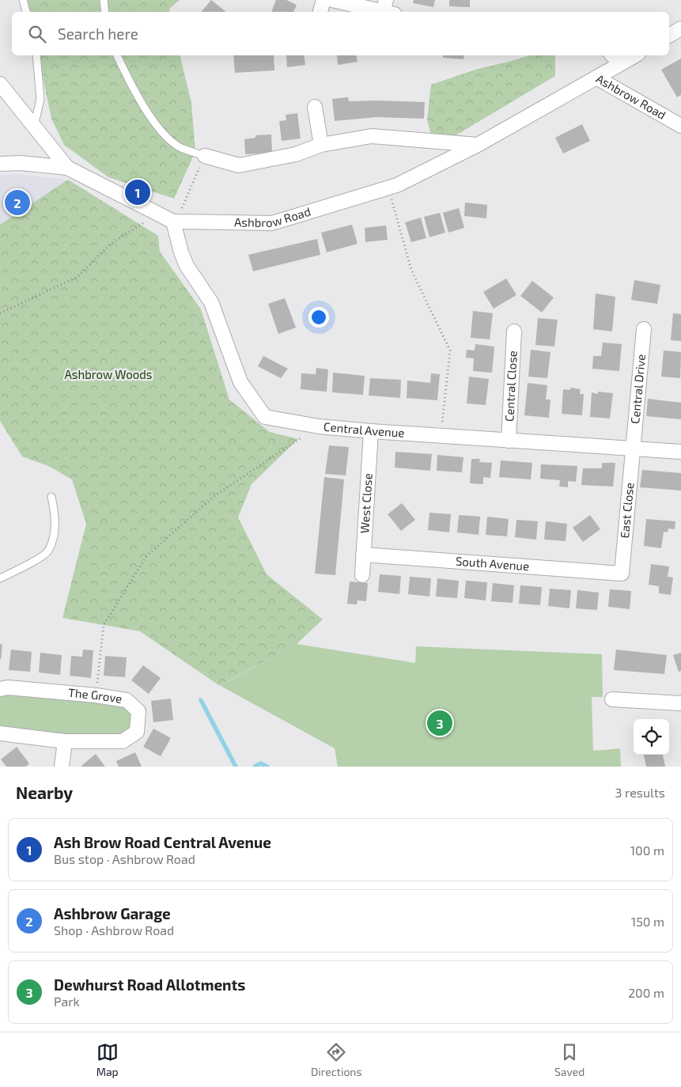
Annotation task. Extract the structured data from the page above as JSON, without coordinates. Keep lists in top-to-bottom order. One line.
{"streets":{"street":["Ashbrow Road","Central Close","Central Drive","Central Avenue","West Close","East Close","South Avenue","The Grove"]},"crossings":[["Ashbrow Road","Central Avenue"],["Central Close","Central Avenue"],["Central Drive","Central Avenue"],["Central Drive","East Close"],["Central Avenue","West Close"],["Central Avenue","East Close"],["West Close","South Avenue"],["East Close","South Avenue"]],"parks":["Ashbrow Woods"],"page":{"search":"Search here","pins":["1","2","3"],"heading":["Nearby","3 results"],"list":[{"mark":"1","name":"Ash Brow Road Central Avenue","note":"Bus stop · Ashbrow Road","value":"100 m"},{"mark":"2","name":"Ashbrow Garage","note":"Shop · Ashbrow Road","value":"150 m"},{"mark":"3","name":"Dewhurst Road Allotments","note":"Park","value":"200 m"}],"nav":["Map","Directions","Saved"]}}
